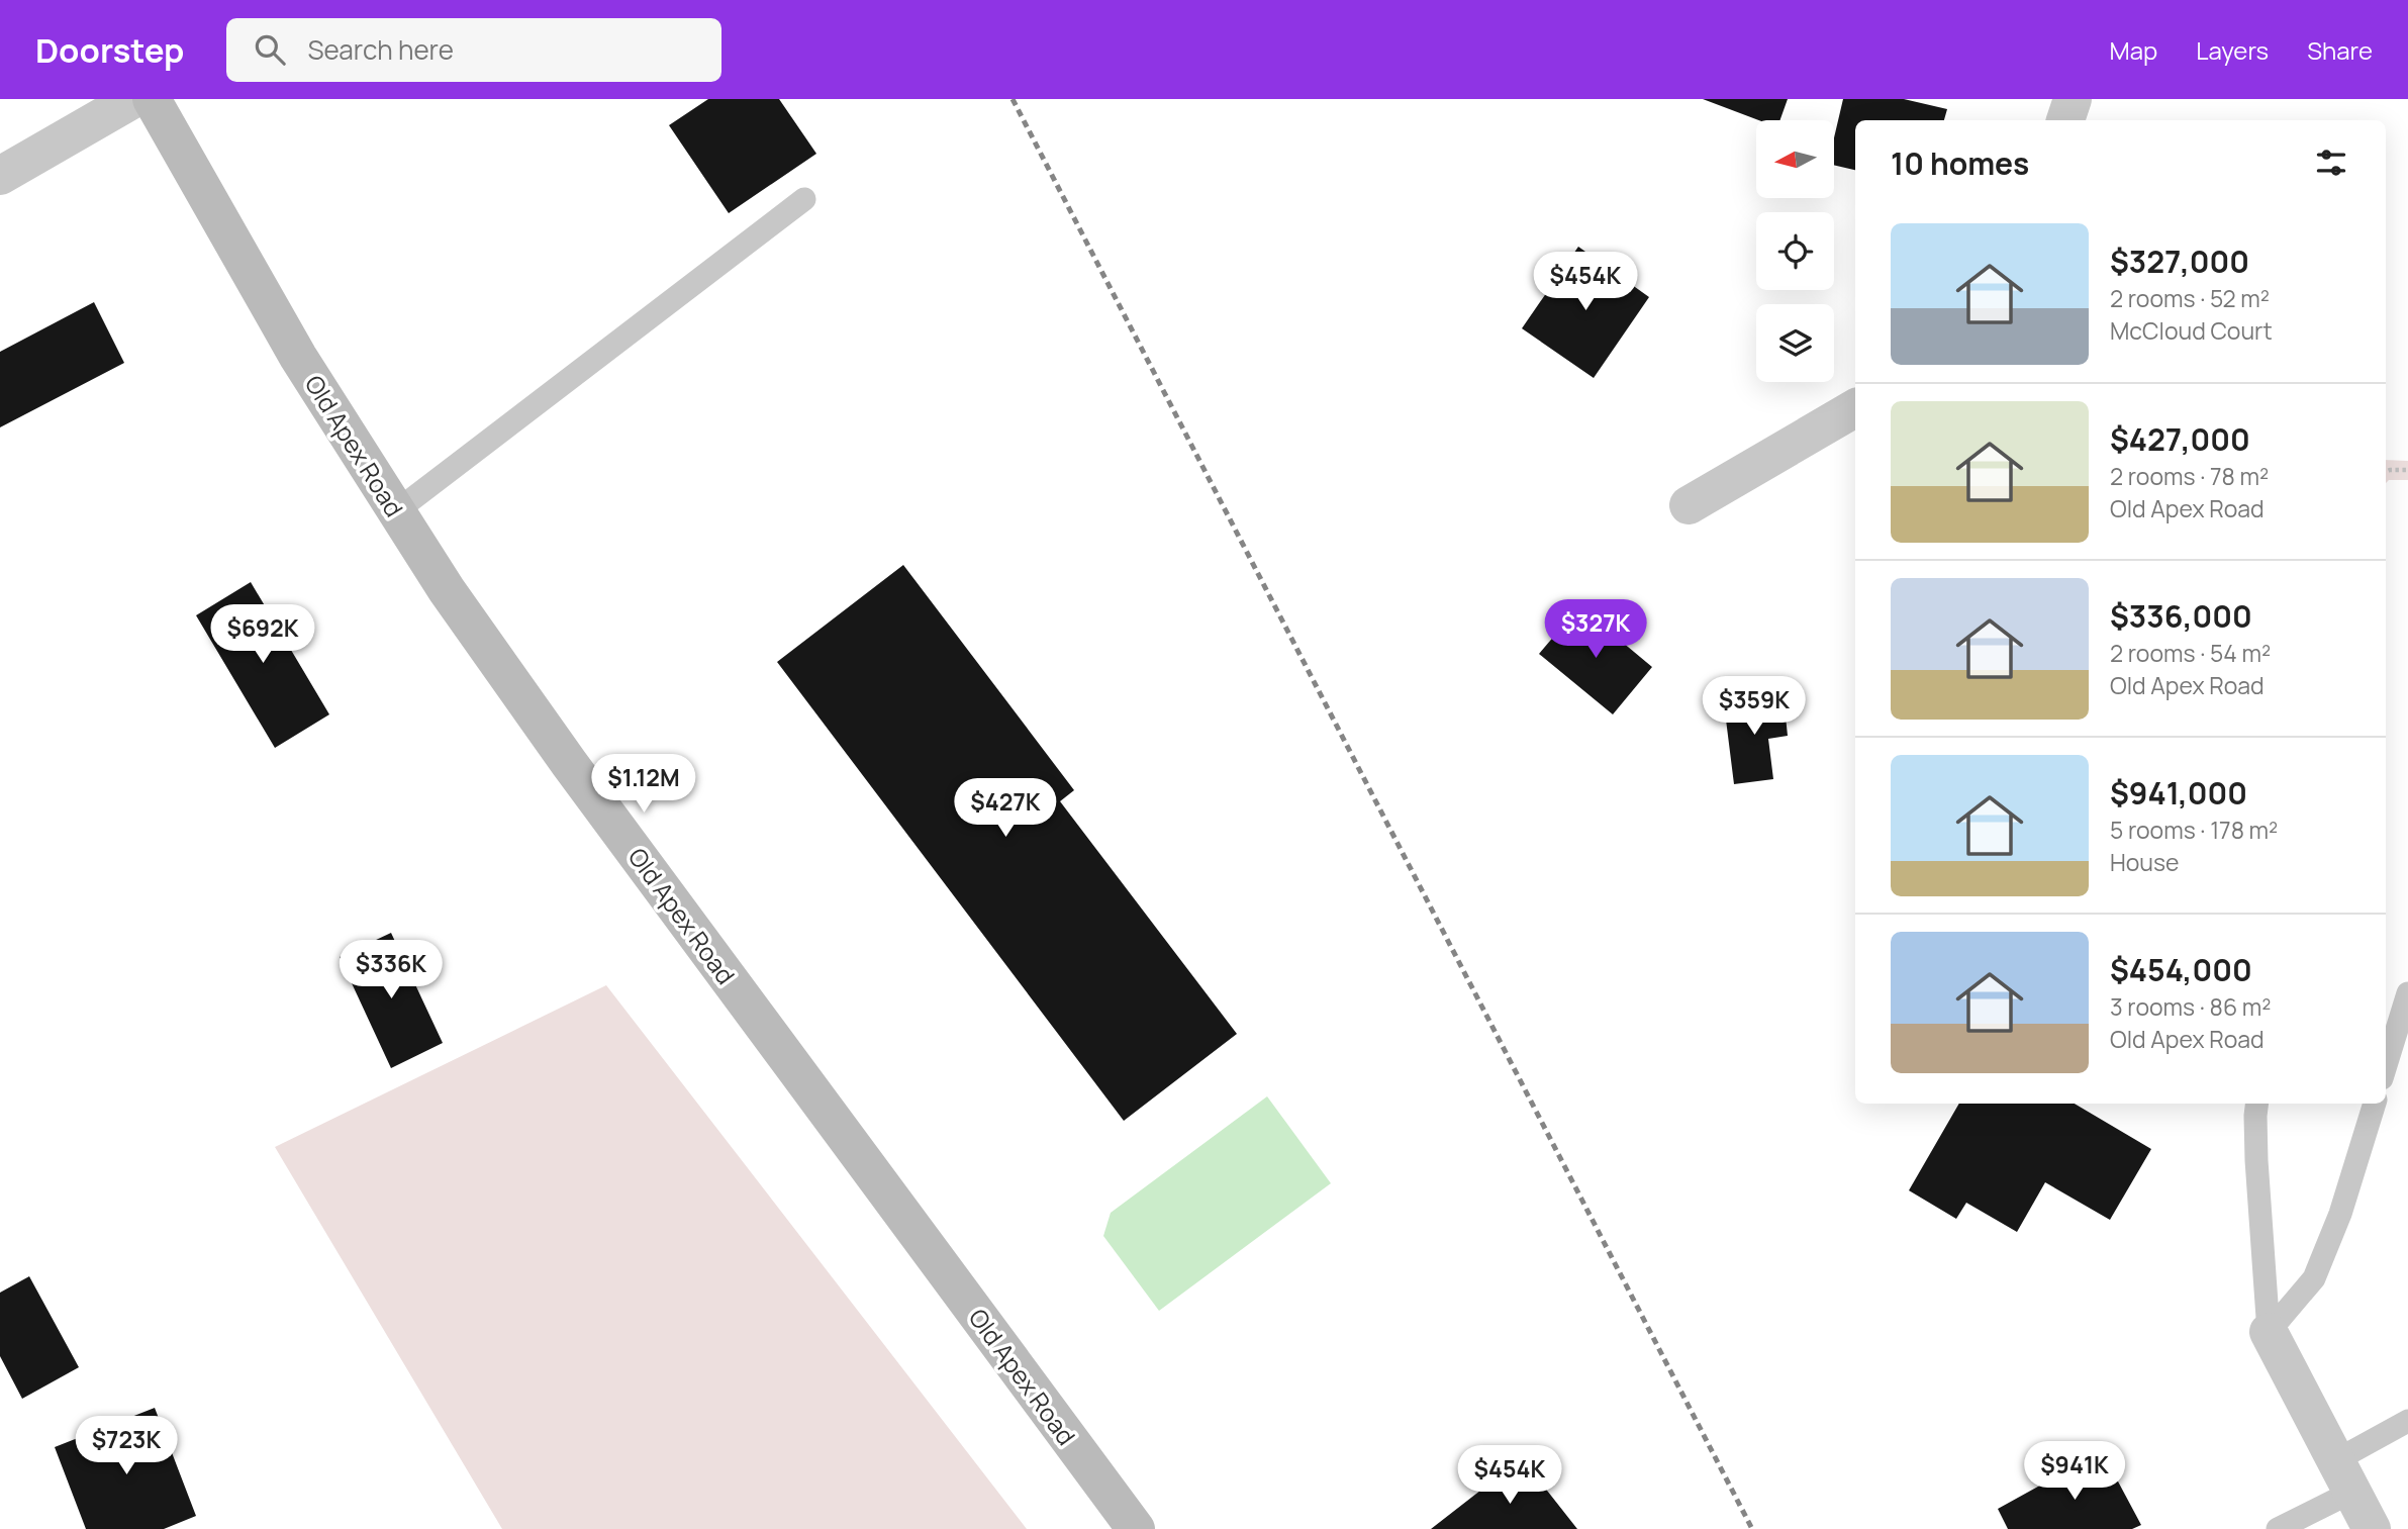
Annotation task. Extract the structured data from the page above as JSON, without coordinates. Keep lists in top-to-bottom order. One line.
{"streets":{"main road":["Old Apex Road"]},"north":"left","page":{"header":"Doorstep","search":"Search here","nav":["Map","Layers","Share"],"heading":"10 homes","list":[{"name":"$327,000","note":"2 rooms · 52 m² · McCloud Court"},{"name":"$427,000","note":"2 rooms · 78 m² · Old Apex Road"},{"name":"$336,000","note":"2 rooms · 54 m² · Old Apex Road"},{"name":"$941,000","note":"5 rooms · 178 m² · House"},{"name":"$454,000","note":"3 rooms · 86 m² · Old Apex Road"}],"price":["$454K","$327K","$692K","$359K","$1.12M","$427K","$336K","$723K","$941K","$454K"]}}
